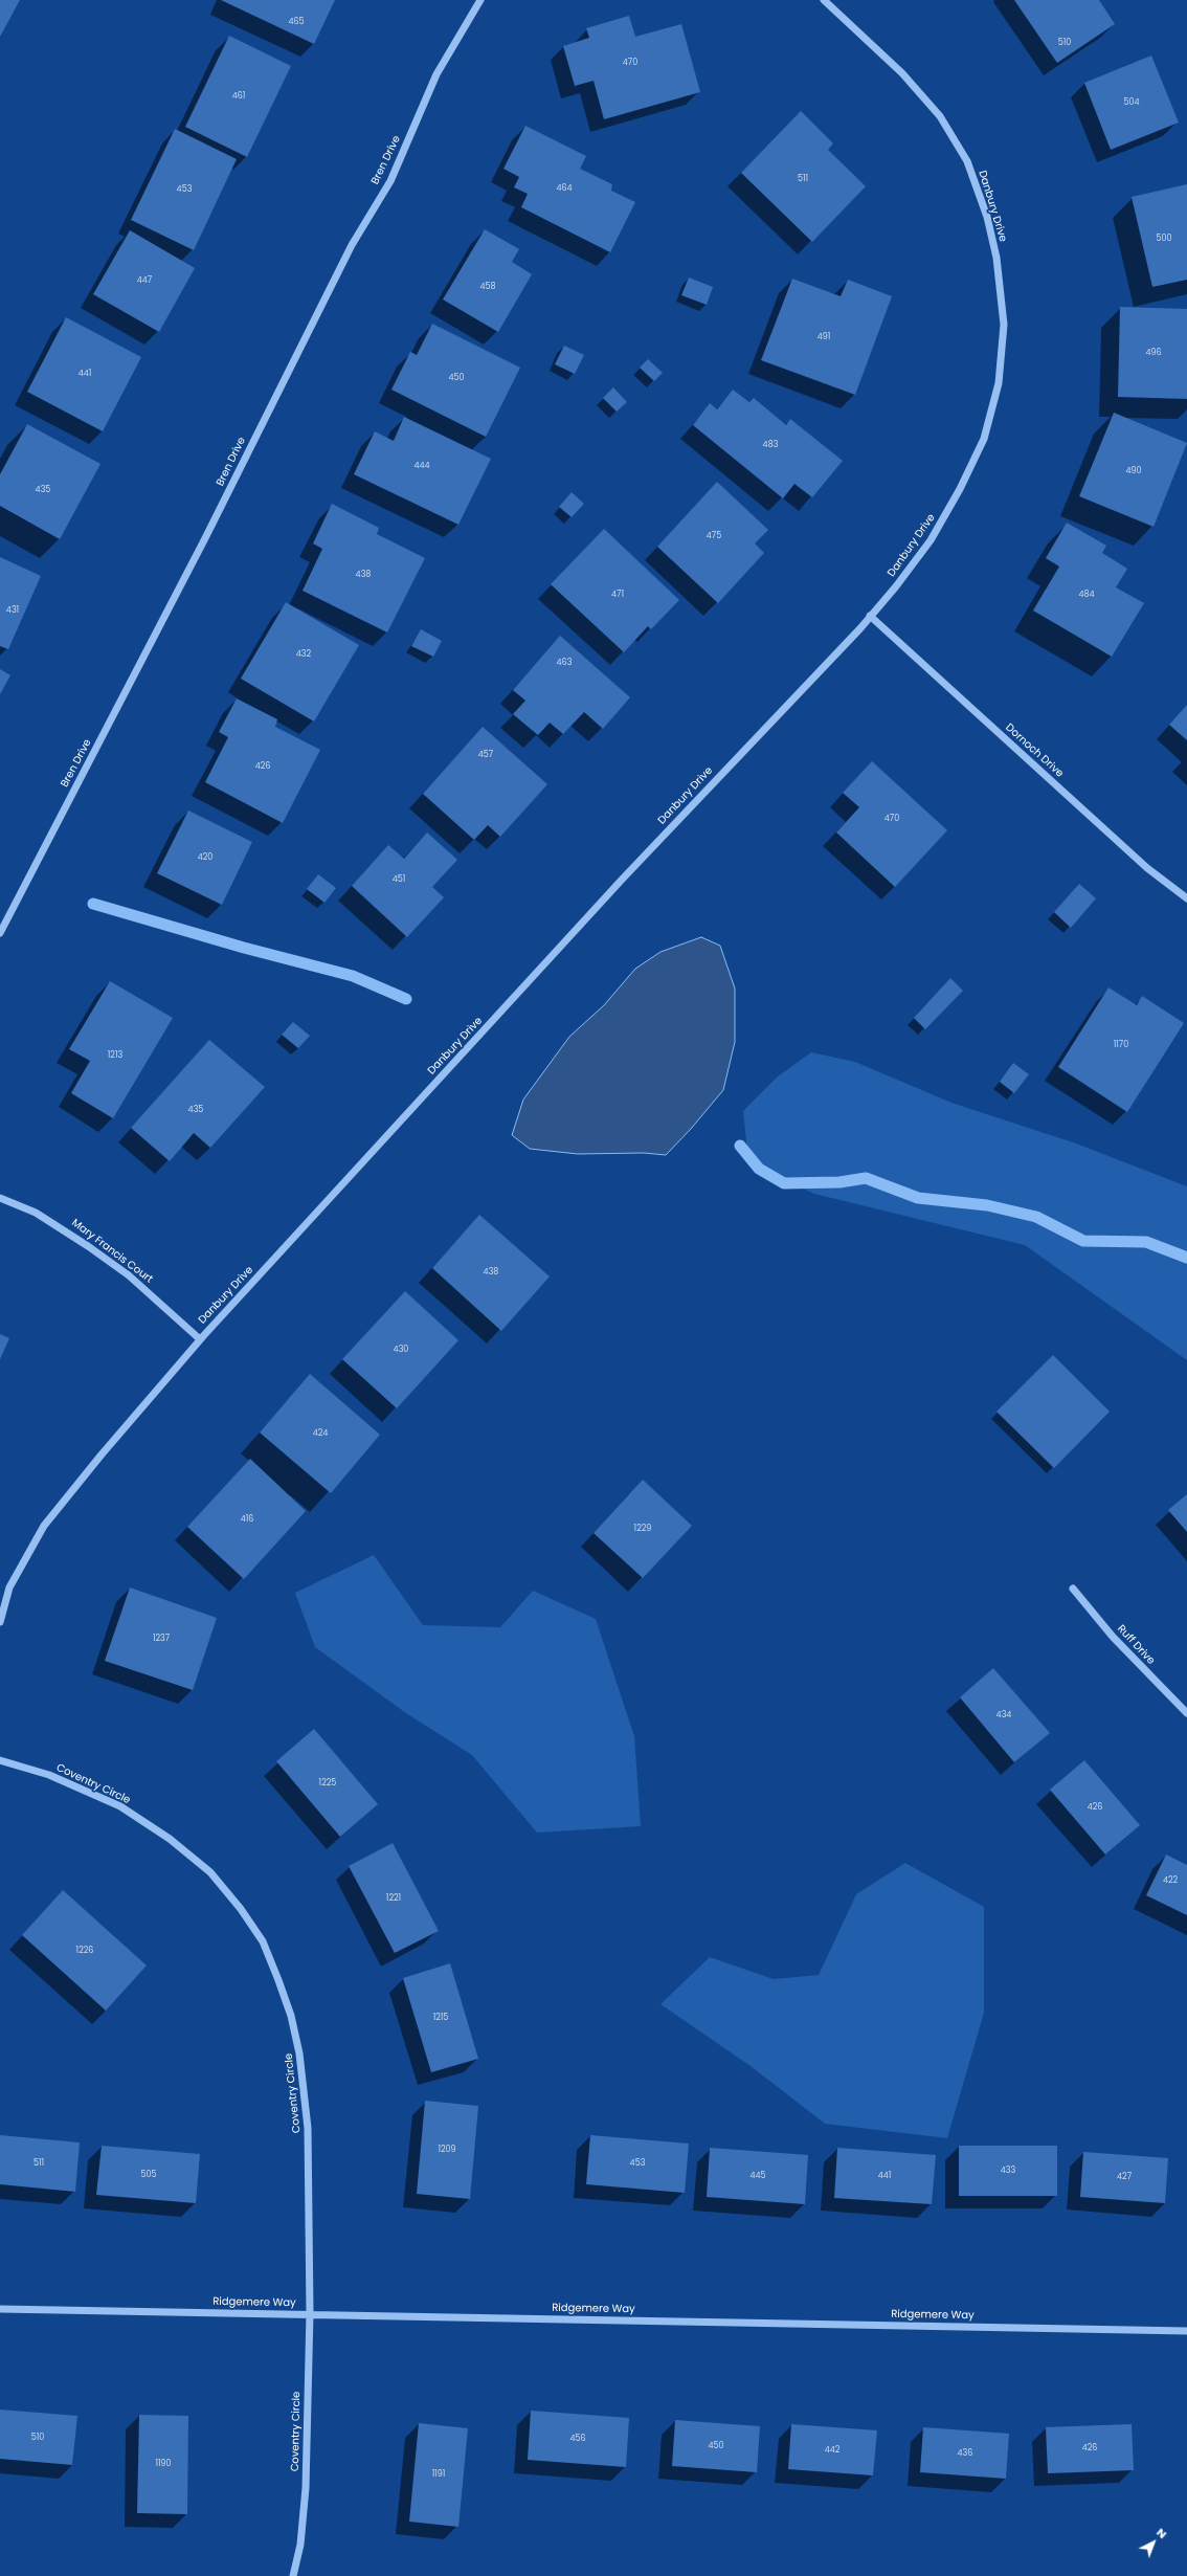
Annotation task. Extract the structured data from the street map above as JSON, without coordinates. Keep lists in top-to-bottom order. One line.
{"streets":{"street":["Bren Drive","Danbury Drive","Dornoch Drive","Mary Francis Court","Ruff Drive","Coventry Circle","Ridgemere Way"]},"crossings":[["Danbury Drive","Dornoch Drive"],["Danbury Drive","Mary Francis Court"],["Coventry Circle","Ridgemere Way"]],"house_numbers":["465","510","470","461","504","511","464","453","500","447","458","491","496","441","450","483","444","490","435","475","438","471","484","431","432","463","457","426","470","420","451","1170","1213","435","438","430","424","416","1229","1237","434","1225","426","422","1221","1226","1215","1209","511","453","433","505","445","441","427","510","456","450","426","442","436","1190","1191"],"north":"top right"}
